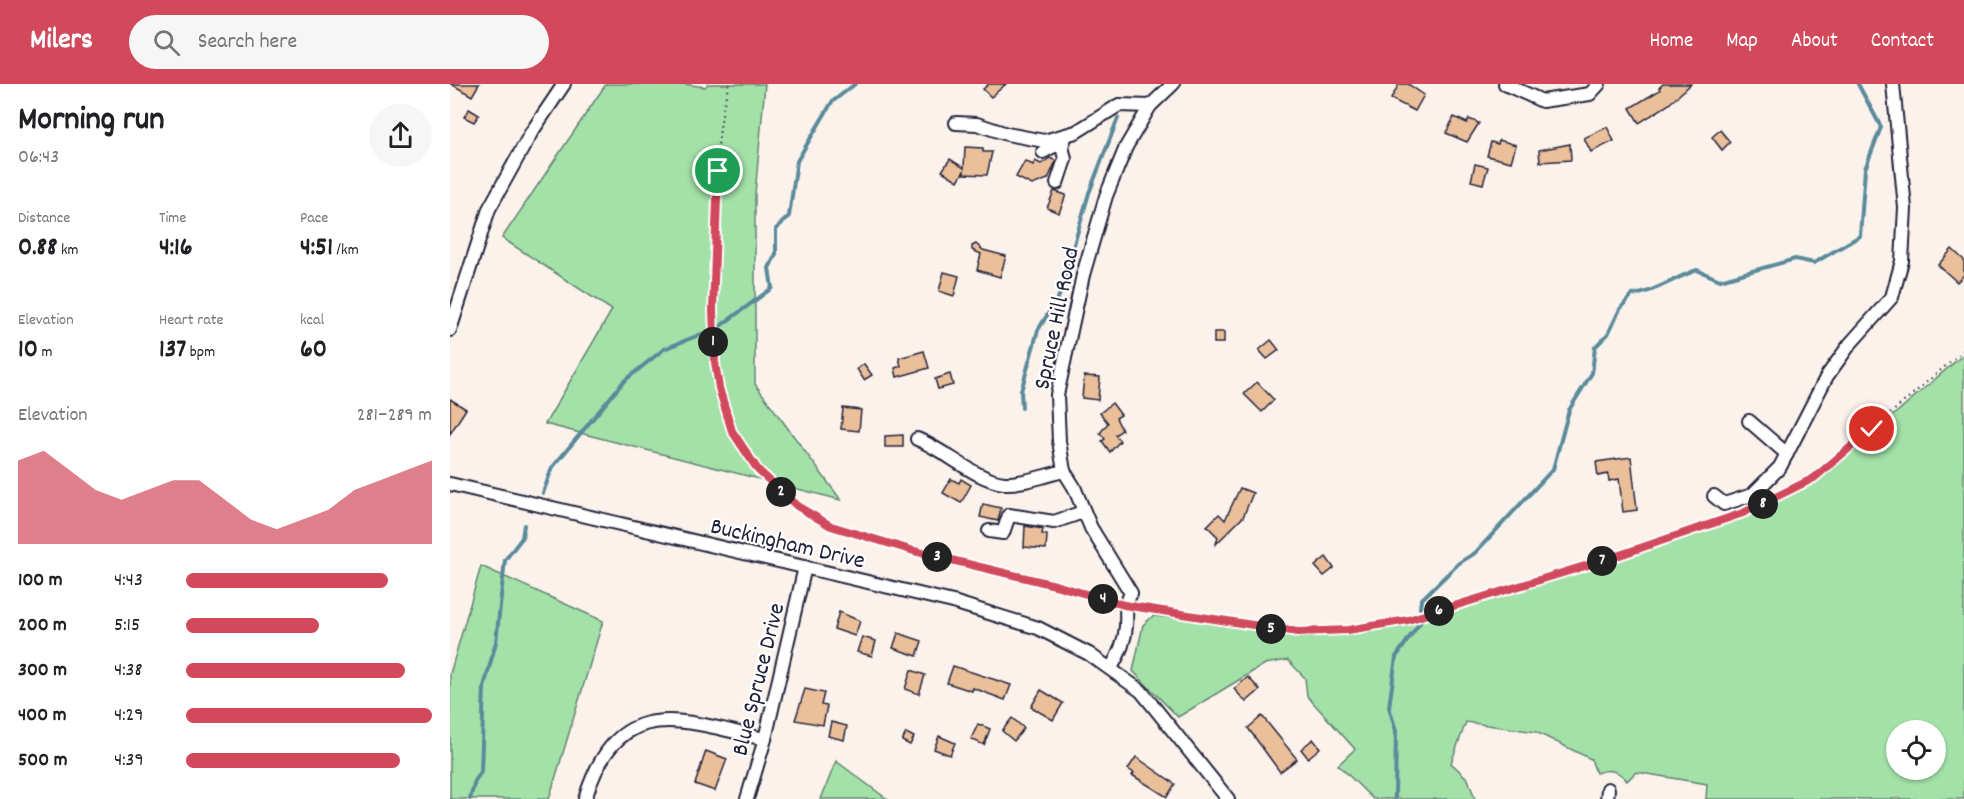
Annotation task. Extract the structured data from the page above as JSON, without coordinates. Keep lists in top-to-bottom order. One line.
{"streets":{"street":["Spruce Hill Road","Buckingham Drive","Blue Spruce Drive"]},"crossings":[["Spruce Hill Road","Buckingham Drive"],["Buckingham Drive","Blue Spruce Drive"]],"page":{"header":"Milers","search":"Search here","nav":["Home","Map","About","Contact"],"heading":["Morning run","06:43"],"stats":[["Distance","0.88 km"],["Time","4:16"],["Pace","4:51 /km"],["Elevation","10 m"],["Heart rate","137 bpm"],["kcal","60"]],"pins":["1","2","8","3","7","4","6","5"],"chart":["Elevation","281–289 m"],"list":[{"name":"100 m","note":"4:43"},{"name":"200 m","note":"5:15"},{"name":"300 m","note":"4:38"},{"name":"400 m","note":"4:29"},{"name":"500 m","note":"4:39"}]}}
